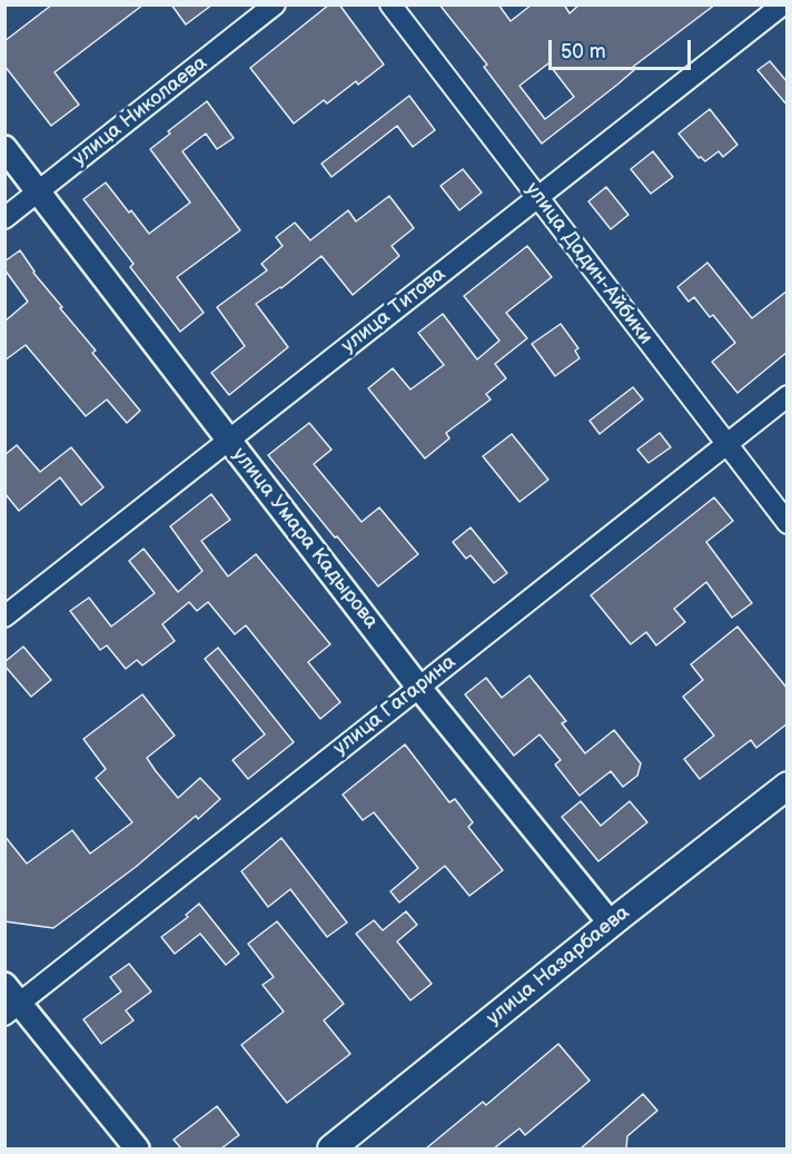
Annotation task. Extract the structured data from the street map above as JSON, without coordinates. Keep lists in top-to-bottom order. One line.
{"streets":{"main road":["улица Назарбаева"],"street":["улица Николаева","улица Дадин-Айбики","улица Титова","улица Умара Кадырова","улица Гагарина"]},"crossings":[["улица Николаева","улица Умара Кадырова"],["улица Дадин-Айбики","улица Титова"],["улица Дадин-Айбики","улица Гагарина"],["улица Титова","улица Умара Кадырова"],["улица Умара Кадырова","улица Гагарина"],["улица Умара Кадырова","улица Назарбаева"]],"scale_bar":"50 m"}
